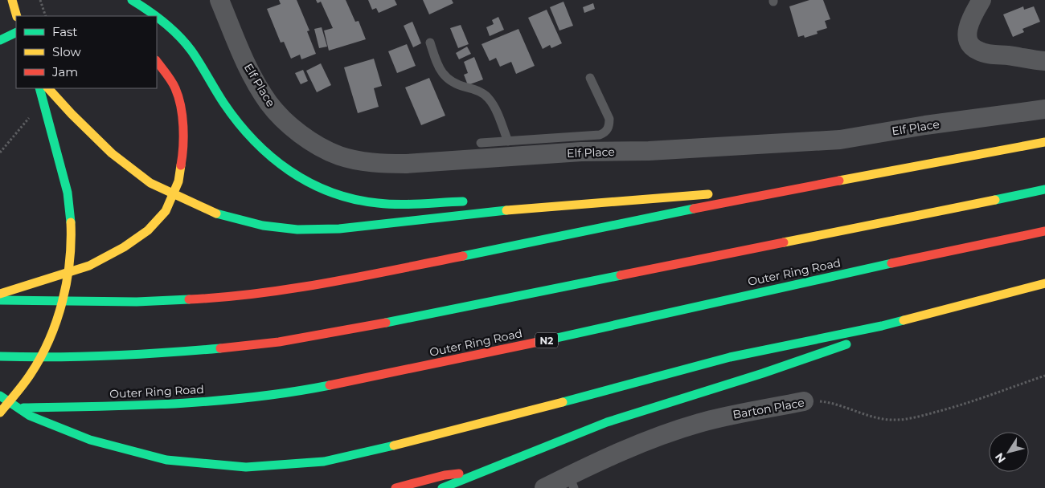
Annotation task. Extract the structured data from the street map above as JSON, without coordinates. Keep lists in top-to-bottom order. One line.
{"streets":{"highway":["Outer Ring Road","N2"],"street":["Elf Place","Barton Place"]},"legend":["Fast","Slow","Jam"],"north":"bottom left"}
